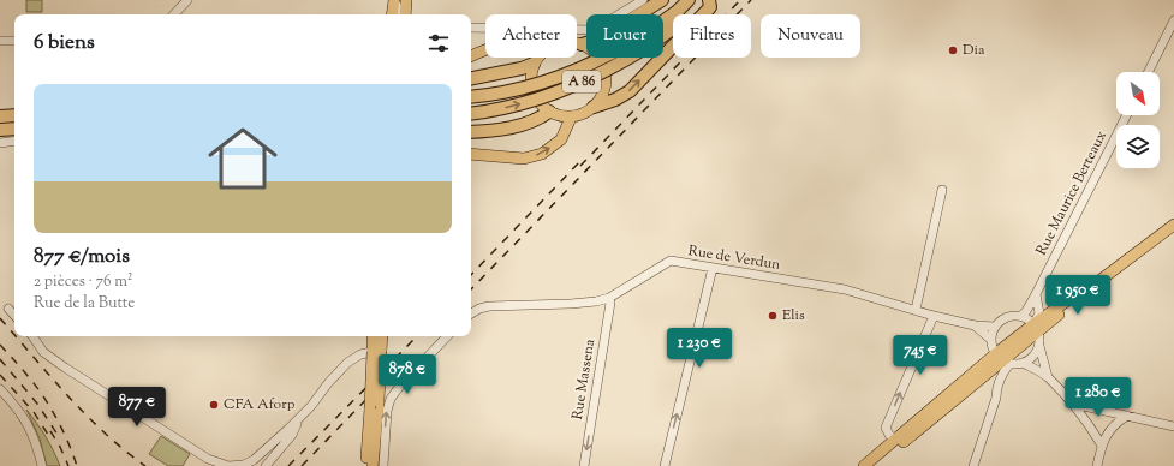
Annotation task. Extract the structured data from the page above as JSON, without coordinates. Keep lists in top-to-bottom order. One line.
{"streets":{"highway":["A 86"],"street":["Rue Maurice Berteaux","Rue de Verdun","Rue Massena"]},"crossings":[["Rue de Verdun","Rue Massena"]],"one_way":["Rue Massena"],"places":["Dia","Elis","CFA Aforp"],"north":"bottom right","page":{"chip":["Acheter","Louer","Filtres","Nouveau"],"heading":"6 biens","list":[{"name":"877 €/mois","note":"2 pièces · 76 m² · Rue de la Butte"}],"price":["1 950 €","1 230 €","745 €","878 €","1 280 €","877 €"]}}
